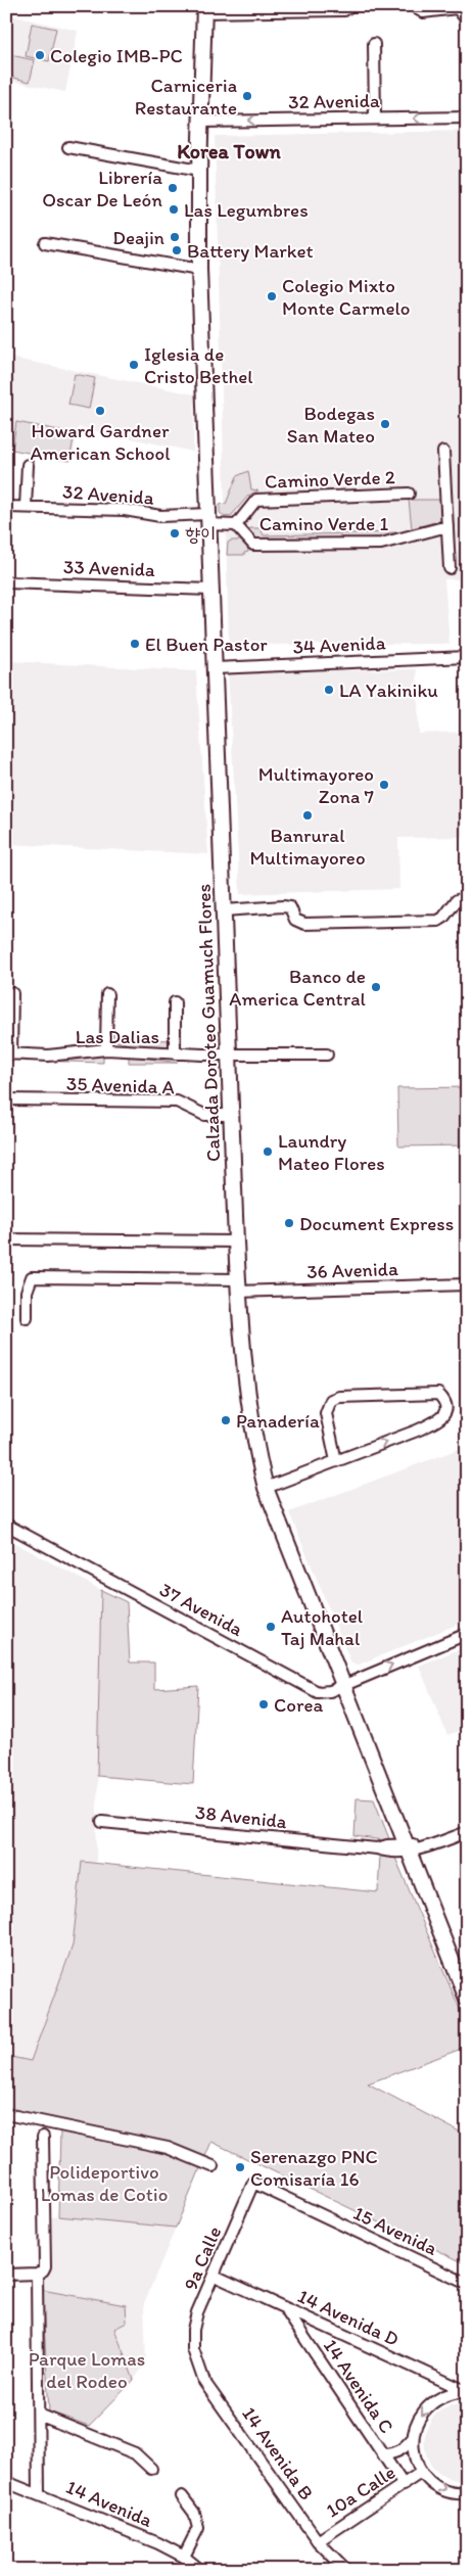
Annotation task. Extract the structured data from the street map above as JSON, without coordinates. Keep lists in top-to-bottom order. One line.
{"streets":{"main road":["Calzada Doroteo Guamuch Flores"],"street":["32 Avenida","Camino Verde 2","Camino Verde 1","33 Avenida","34 Avenida","Las Dalias","35 Avenida A","36 Avenida","37 Avenida","38 Avenida","15 Avenida","9a Calle","14 Avenida D","14 Avenida C","14 Avenida B","10a Calle","14 Avenida"]},"crossings":[["32 Avenida","Camino Verde 2"],["32 Avenida","Camino Verde 1"],["32 Avenida","Calzada Doroteo Guamuch Flores"],["Camino Verde 2","Camino Verde 1"],["33 Avenida","Calzada Doroteo Guamuch Flores"],["34 Avenida","Calzada Doroteo Guamuch Flores"],["Calzada Doroteo Guamuch Flores","Las Dalias"],["Calzada Doroteo Guamuch Flores","35 Avenida A"],["Calzada Doroteo Guamuch Flores","36 Avenida"],["Calzada Doroteo Guamuch Flores","37 Avenida"],["Calzada Doroteo Guamuch Flores","38 Avenida"],["15 Avenida","9a Calle"],["9a Calle","14 Avenida D"],["9a Calle","14 Avenida B"],["14 Avenida D","14 Avenida C"],["14 Avenida C","10a Calle"],["14 Avenida B","10a Calle"]],"one_way":["32 Avenida"],"districts":["Korea Town"],"parks":["Polideportivo Lomas de Cotio","Parque Lomas del Rodeo"],"places":["Colegio IMB-PC","Carniceria Restaurante","Librería Oscar De León","Las Legumbres","Deajin","Battery Market","Colegio Mixto Monte Carmelo","Iglesia de Cristo Bethel","Howard Gardner American School","Bodegas San Mateo","향이","El Buen Pastor","LA Yakiniku","Multimayoreo Zona 7","Banrural Multimayoreo","Banco de America Central","Laundry Mateo Flores","Document Express","Panadería","Autohotel Taj Mahal","Corea","Serenazgo PNC Comisaría 16"]}
